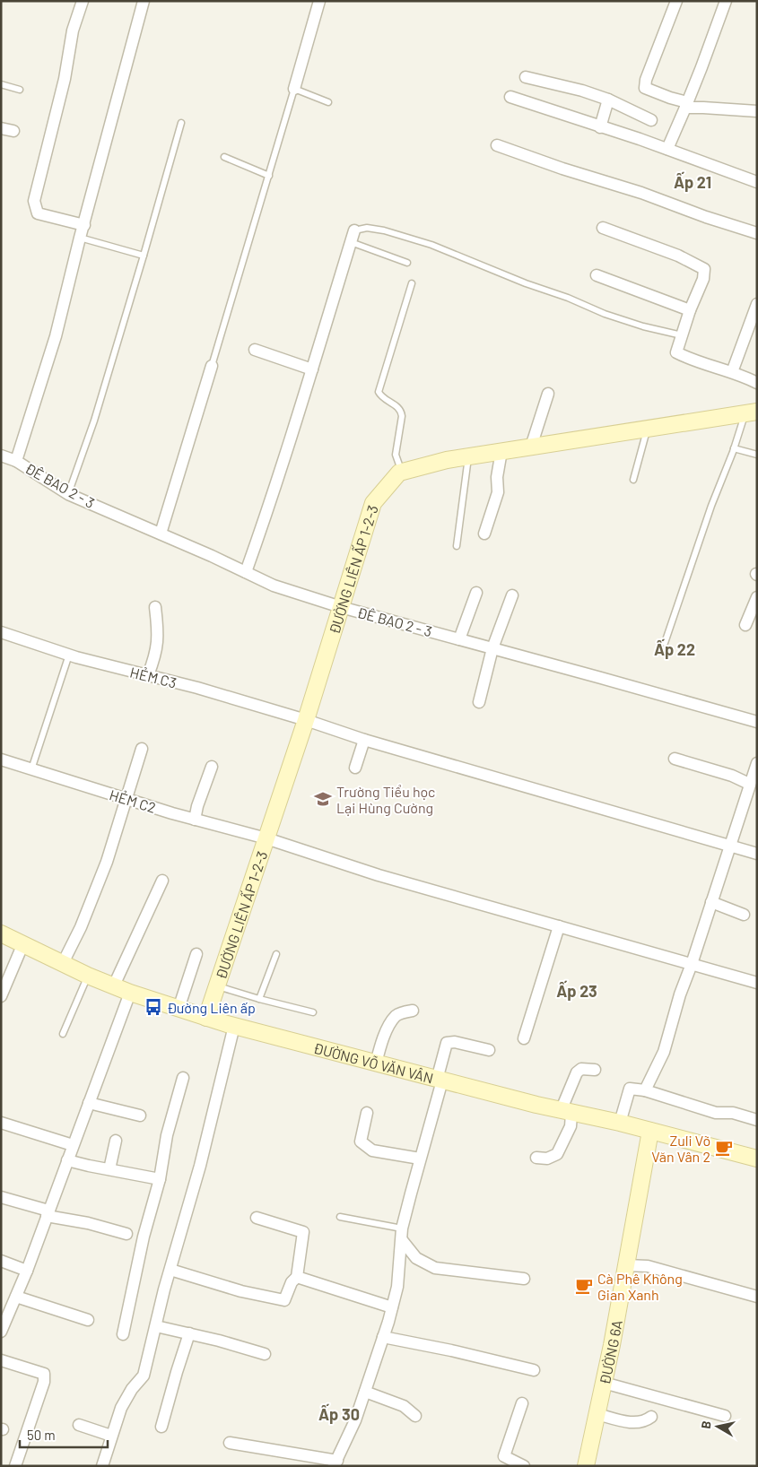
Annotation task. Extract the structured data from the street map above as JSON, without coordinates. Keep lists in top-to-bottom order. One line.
{"streets":{"street":["ĐÊ BAO 2 - 3","ĐƯỜNG LIÊN ẤP 1-2-3","HẺM C3","HẺM C2","ĐƯỜNG VÕ VĂN VÂN","ĐƯỜNG 6A"]},"crossings":[["ĐÊ BAO 2 - 3","ĐƯỜNG LIÊN ẤP 1-2-3"],["ĐƯỜNG LIÊN ẤP 1-2-3","HẺM C3"],["ĐƯỜNG LIÊN ẤP 1-2-3","HẺM C2"],["ĐƯỜNG LIÊN ẤP 1-2-3","ĐƯỜNG VÕ VĂN VÂN"],["ĐƯỜNG VÕ VĂN VÂN","ĐƯỜNG 6A"]],"districts":["Ấp 21","Ấp 22","Ấp 23","Ấp 30"],"places":{"school or university":["Trường Tiểu học Lại Hùng Cường"],"bus stop":["Đường Liên ấp"],"cafe":["Zuli Võ Văn Vân 2","Cà Phê Không Gian Xanh"]},"scale_bar":"50 m","north":"left"}
